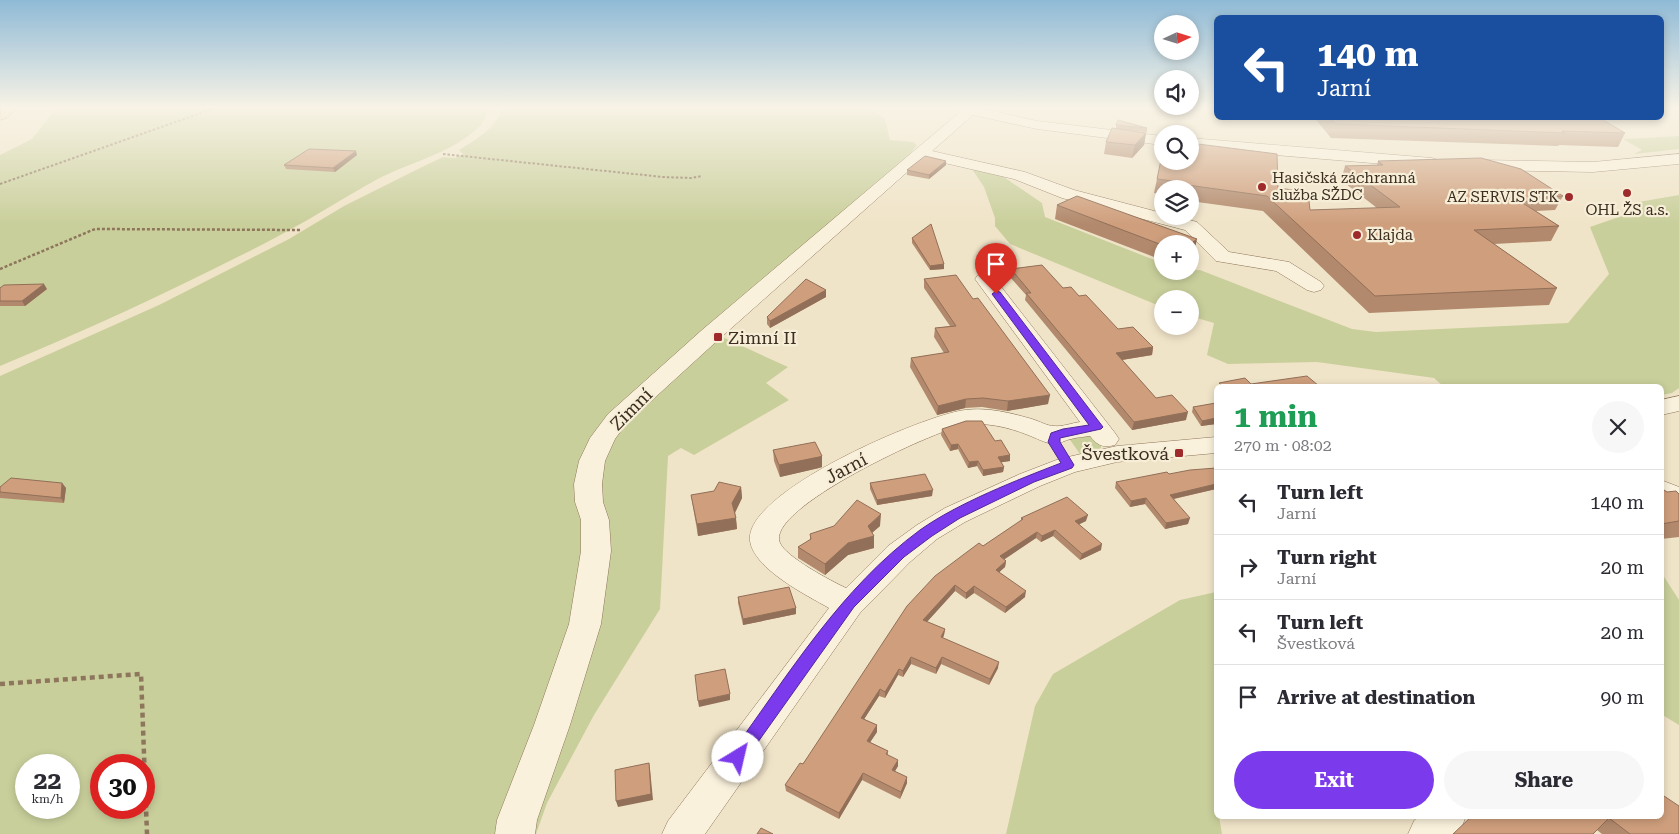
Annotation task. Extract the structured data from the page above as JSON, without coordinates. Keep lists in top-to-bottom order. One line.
{"streets":{"street":["Zimní","Jarní"]},"places":{"other":["Hasičská záchranná služba SŽDC","OHL ŽS a.s.","AZ SERVIS STK","Klajda"],"transit":["Zimní II","Švestková"]},"north":"right","page":{"map_buttons":["+","−"],"turn":["140 m","Jarní"],"heading":["1 min","270 m · 08:02"],"list":[{"name":"Turn left","note":"Jarní","value":"140 m"},{"name":"Turn right","note":"Jarní","value":"20 m"},{"name":"Turn left","note":"Švestková","value":"20 m"},{"name":"Arrive at destination","value":"90 m"}],"buttons":["Exit","Share"],"speed":"22 km/h","limit":"30"}}
